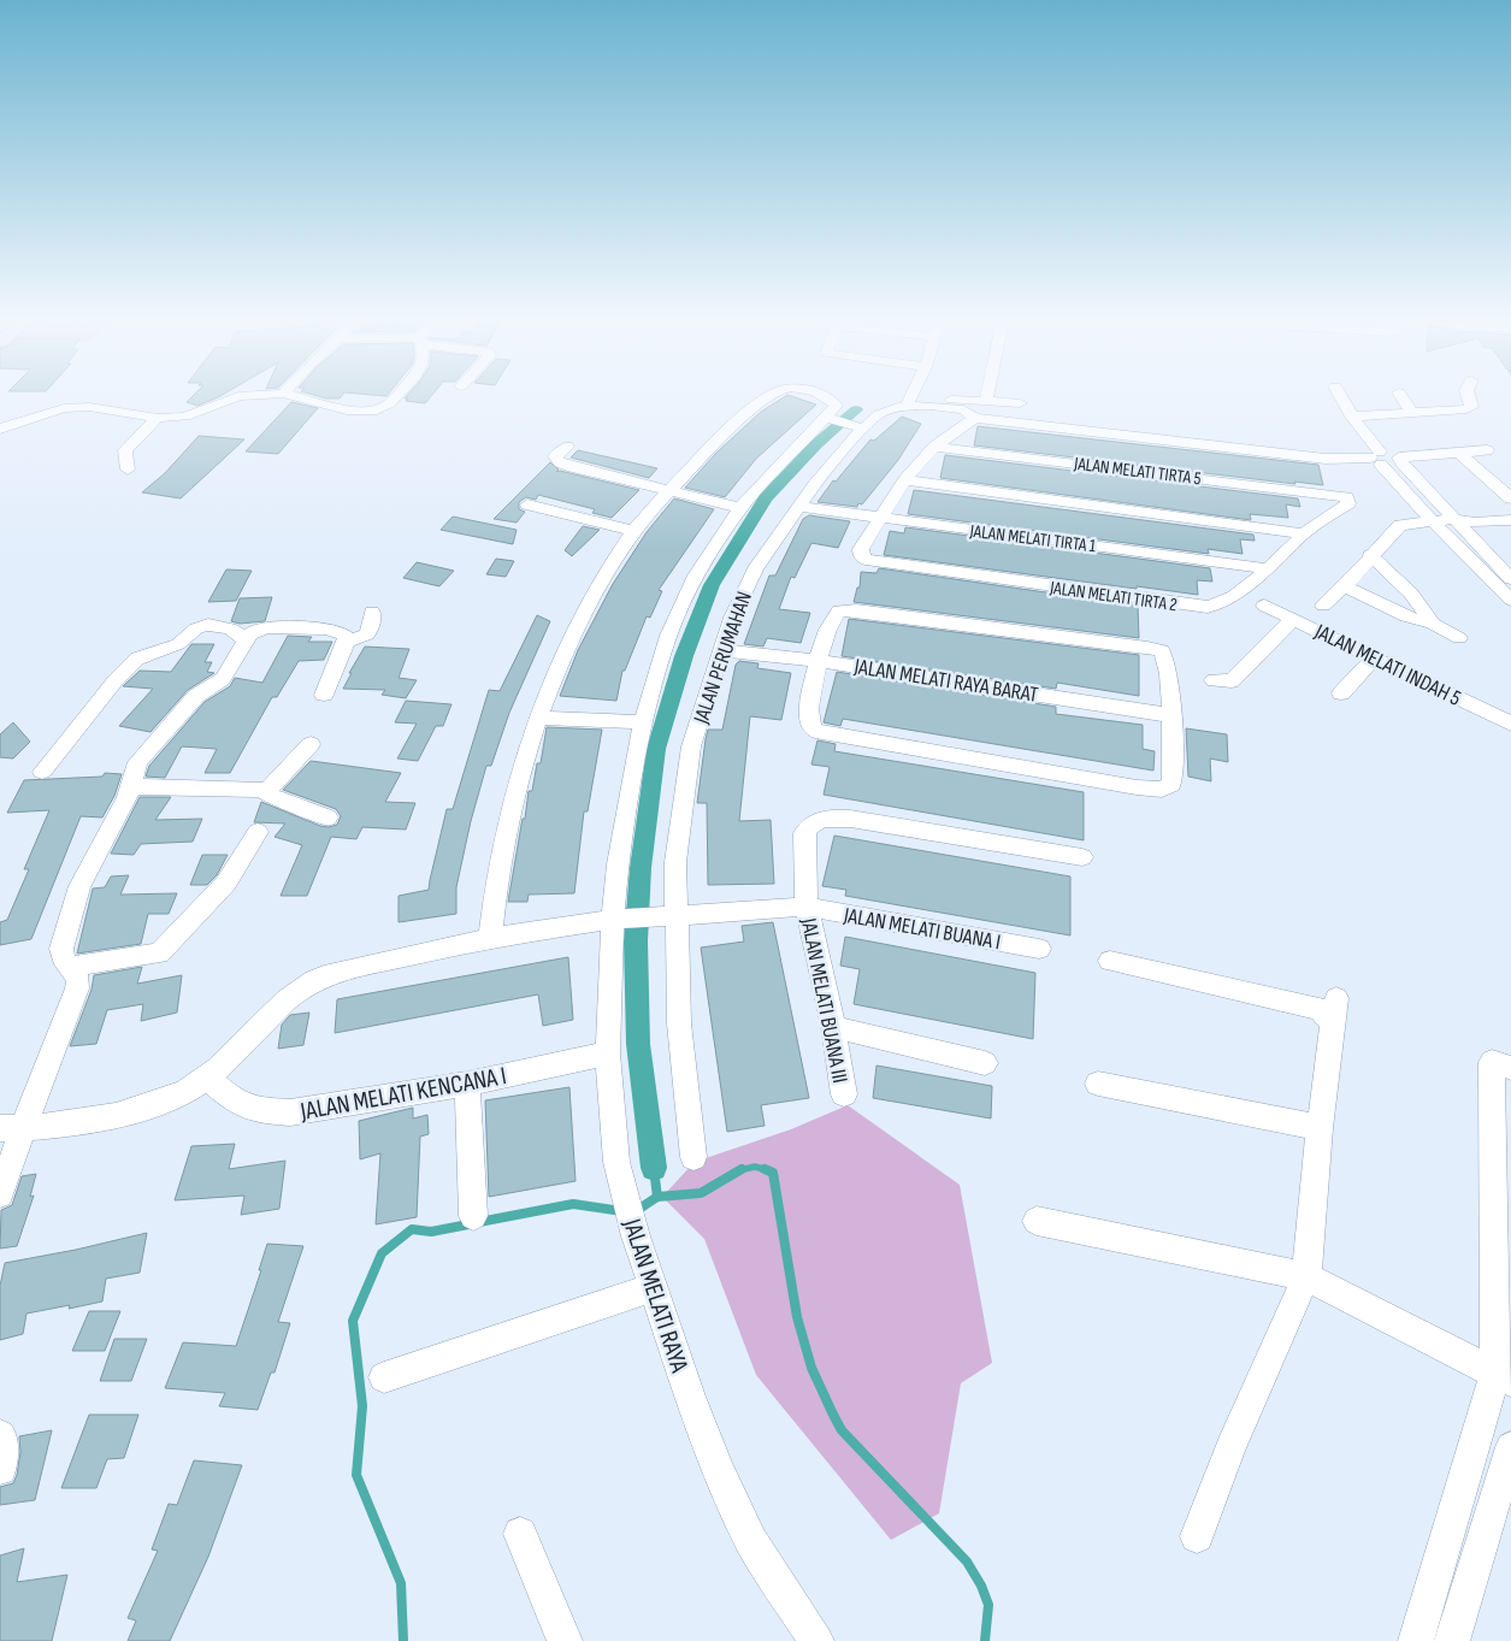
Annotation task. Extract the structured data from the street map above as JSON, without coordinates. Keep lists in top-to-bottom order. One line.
{"streets":{"street":["JALAN MELATI TIRTA 5","JALAN MELATI TIRTA 1","JALAN MELATI TIRTA 2","JALAN PERUMAHAN","JALAN MELATI INDAH 5","JALAN MELATI RAYA BARAT","JALAN MELATI BUANA I","JALAN MELATI BUANA III","JALAN MELATI KENCANA I","JALAN MELATI RAYA"]},"crossings":[["JALAN MELATI TIRTA 5","JALAN MELATI TIRTA 2"],["JALAN MELATI TIRTA 1","JALAN MELATI TIRTA 2"],["JALAN MELATI TIRTA 1","JALAN PERUMAHAN"],["JALAN PERUMAHAN","JALAN MELATI RAYA BARAT"],["JALAN PERUMAHAN","JALAN MELATI BUANA I"],["JALAN MELATI BUANA I","JALAN MELATI BUANA III"],["JALAN MELATI BUANA I","JALAN MELATI KENCANA I"],["JALAN MELATI BUANA I","JALAN MELATI RAYA"],["JALAN MELATI KENCANA I","JALAN MELATI RAYA"]]}
